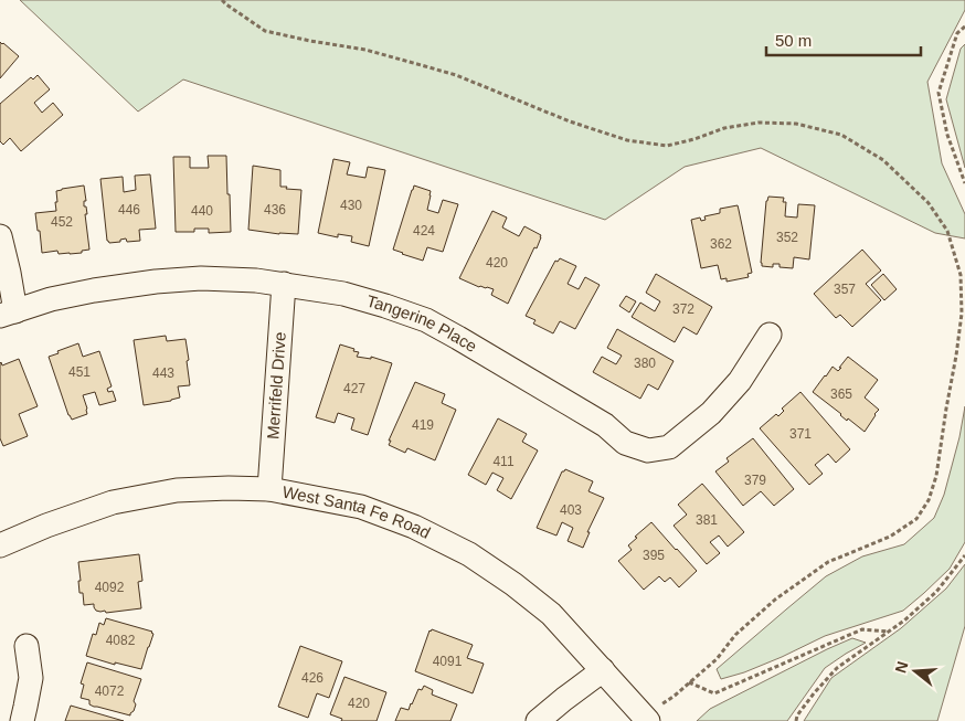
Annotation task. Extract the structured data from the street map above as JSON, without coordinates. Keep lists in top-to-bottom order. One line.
{"streets":{"street":["Tangerine Place","Merrifeld Drive","West Santa Fe Road"]},"crossings":[["Tangerine Place","Merrifeld Drive"],["Merrifeld Drive","West Santa Fe Road"]],"house_numbers":["430","446","436","440","452","424","352","362","420","357","372","380","451","443","427","365","419","371","411","379","403","381","395","4092","4082","4091","426","4072","420"],"scale_bar":"50 m","north":"left"}
